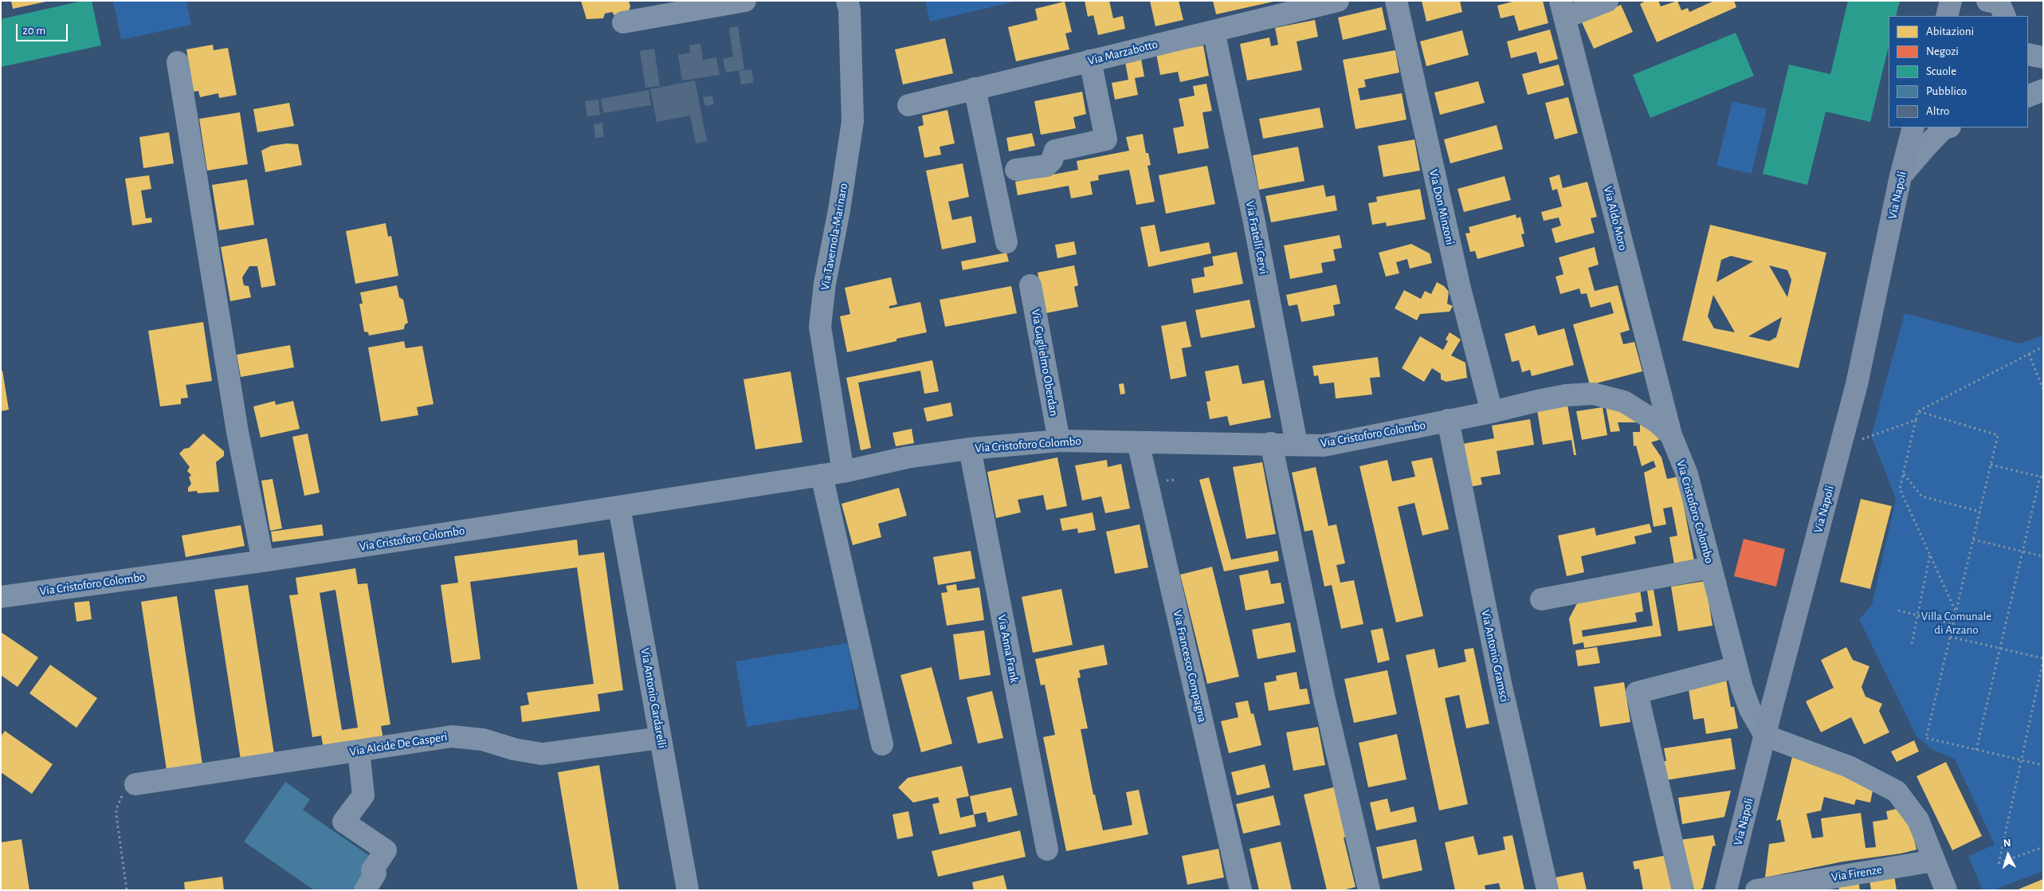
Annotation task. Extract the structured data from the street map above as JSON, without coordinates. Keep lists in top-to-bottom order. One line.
{"streets":{"main road":["Via Napoli"],"street":["Via Marzabotto","Via Don Minzoni","Via Aldo Moro","Via Tavernola-Marinaro","Via Fratelli Cervi","Via Guglielmo Oberdan","Via Cristoforo Colombo","Via Anna Frank","Via Antonio Gramsci","Via Francesco Compagna","Via Antonio Cardarelli","Via Alcide De Gasperi","Via Firenze"]},"crossings":[["Via Marzabotto","Via Fratelli Cervi"],["Via Napoli","Via Cristoforo Colombo"],["Via Don Minzoni","Via Cristoforo Colombo"],["Via Aldo Moro","Via Cristoforo Colombo"],["Via Tavernola-Marinaro","Via Cristoforo Colombo"],["Via Fratelli Cervi","Via Cristoforo Colombo"],["Via Guglielmo Oberdan","Via Cristoforo Colombo"],["Via Cristoforo Colombo","Via Anna Frank"],["Via Cristoforo Colombo","Via Antonio Gramsci"],["Via Cristoforo Colombo","Via Francesco Compagna"],["Via Cristoforo Colombo","Via Antonio Cardarelli"],["Via Antonio Cardarelli","Via Alcide De Gasperi"]],"parks":["Villa Comunale di Arzano"],"legend":["Abitazioni","Negozi","Scuole","Pubblico","Altro"],"scale_bar":"20 m","north":"top"}
